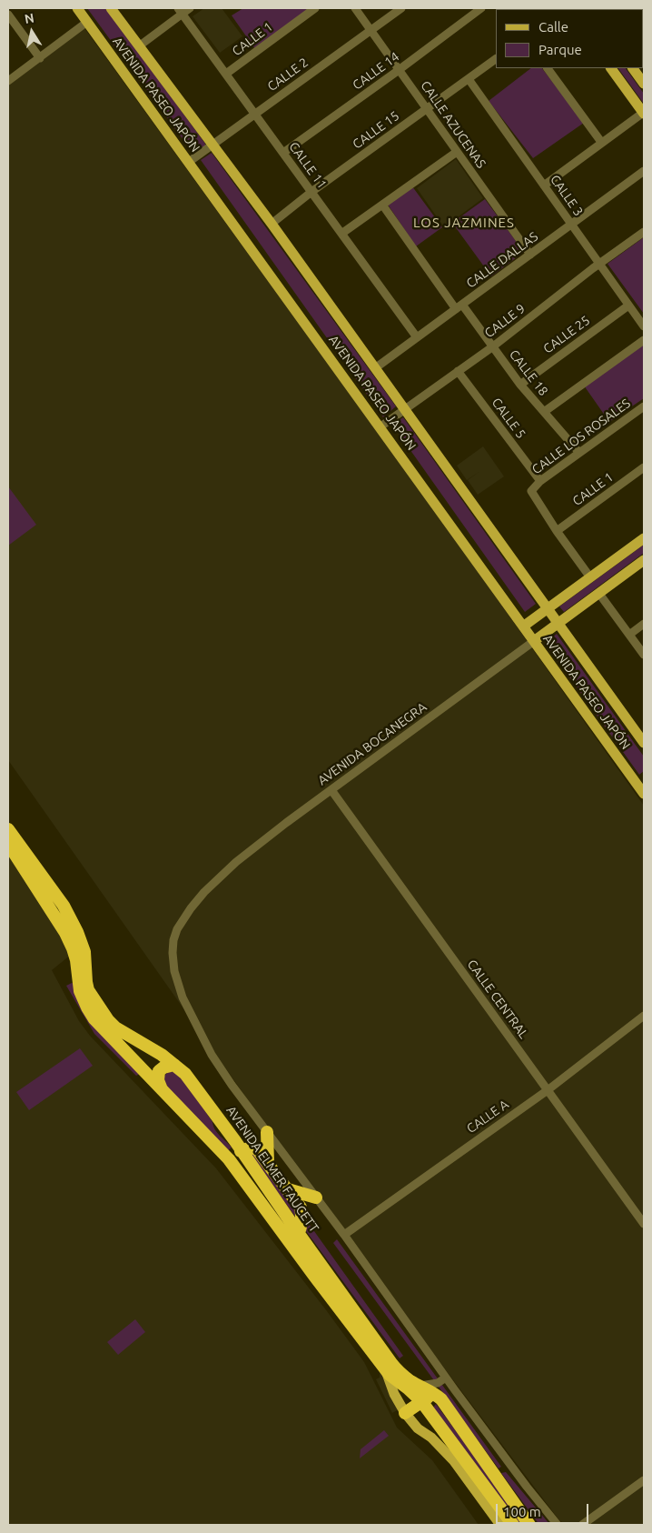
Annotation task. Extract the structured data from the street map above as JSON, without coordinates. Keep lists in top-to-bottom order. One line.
{"streets":{"highway":["AVENIDA ELMER FAUCETT"],"main road":["AVENIDA PASEO JAPÓN","AVENIDA BOCANEGRA"],"street":["CALLE 1","CALLE 14","CALLE 2","CALLE AZUCENAS","CALLE 15","CALLE 11","CALLE 3","CALLE DALLAS","CALLE 9","CALLE 25","CALLE 18","CALLE 5","CALLE LOS ROSALES","CALLE CENTRAL","CALLE A"]},"crossings":[["CALLE 1","CALLE 11"],["CALLE 1","CALLE LOS ROSALES"],["CALLE 14","CALLE AZUCENAS"],["CALLE 14","CALLE 11"],["CALLE 2","AVENIDA PASEO JAPÓN"],["CALLE 2","CALLE AZUCENAS"],["CALLE 2","CALLE 11"],["AVENIDA PASEO JAPÓN","CALLE 15"],["AVENIDA PASEO JAPÓN","CALLE DALLAS"],["AVENIDA PASEO JAPÓN","CALLE 9"],["AVENIDA PASEO JAPÓN","AVENIDA BOCANEGRA"],["CALLE AZUCENAS","CALLE 15"],["CALLE AZUCENAS","CALLE DALLAS"],["CALLE 15","CALLE 11"],["CALLE 15","CALLE 3"],["CALLE 11","CALLE DALLAS"],["CALLE 3","CALLE DALLAS"],["CALLE 3","CALLE 9"],["CALLE 3","CALLE 25"],["CALLE DALLAS","CALLE 18"],["CALLE 9","CALLE 18"],["CALLE 9","CALLE 5"],["CALLE 25","CALLE 18"],["CALLE 18","CALLE LOS ROSALES"],["CALLE 5","CALLE LOS ROSALES"],["AVENIDA BOCANEGRA","CALLE CENTRAL"],["AVENIDA BOCANEGRA","AVENIDA ELMER FAUCETT"],["CALLE CENTRAL","CALLE A"],["CALLE A","AVENIDA ELMER FAUCETT"]],"districts":["LOS JAZMINES"],"legend":["Calle","Parque"],"scale_bar":"100 m","north":"top"}
